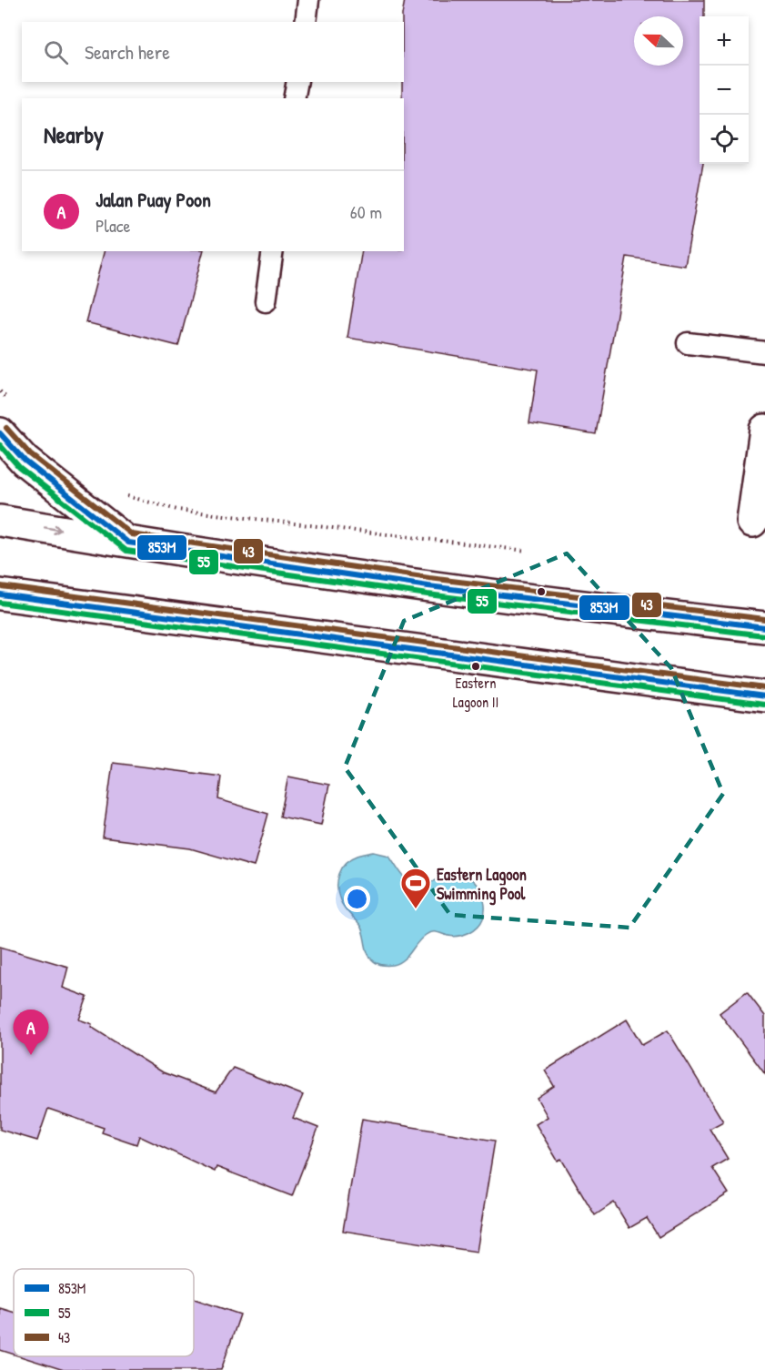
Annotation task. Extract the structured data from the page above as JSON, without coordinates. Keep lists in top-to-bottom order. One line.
{"places":{"other":["Eastern Lagoon II"],"sports":["Eastern Lagoon Swimming Pool"]},"lines":["transit line 43","transit line 853M","transit line 55"],"legend":["853M","55","43"],"north":"left","page":{"map_buttons":["+","−"],"search":"Search here","heading":"Nearby","list":[{"mark":"A","name":"Jalan Puay Poon","note":"Place","value":"60 m"}],"pins":"A"}}
